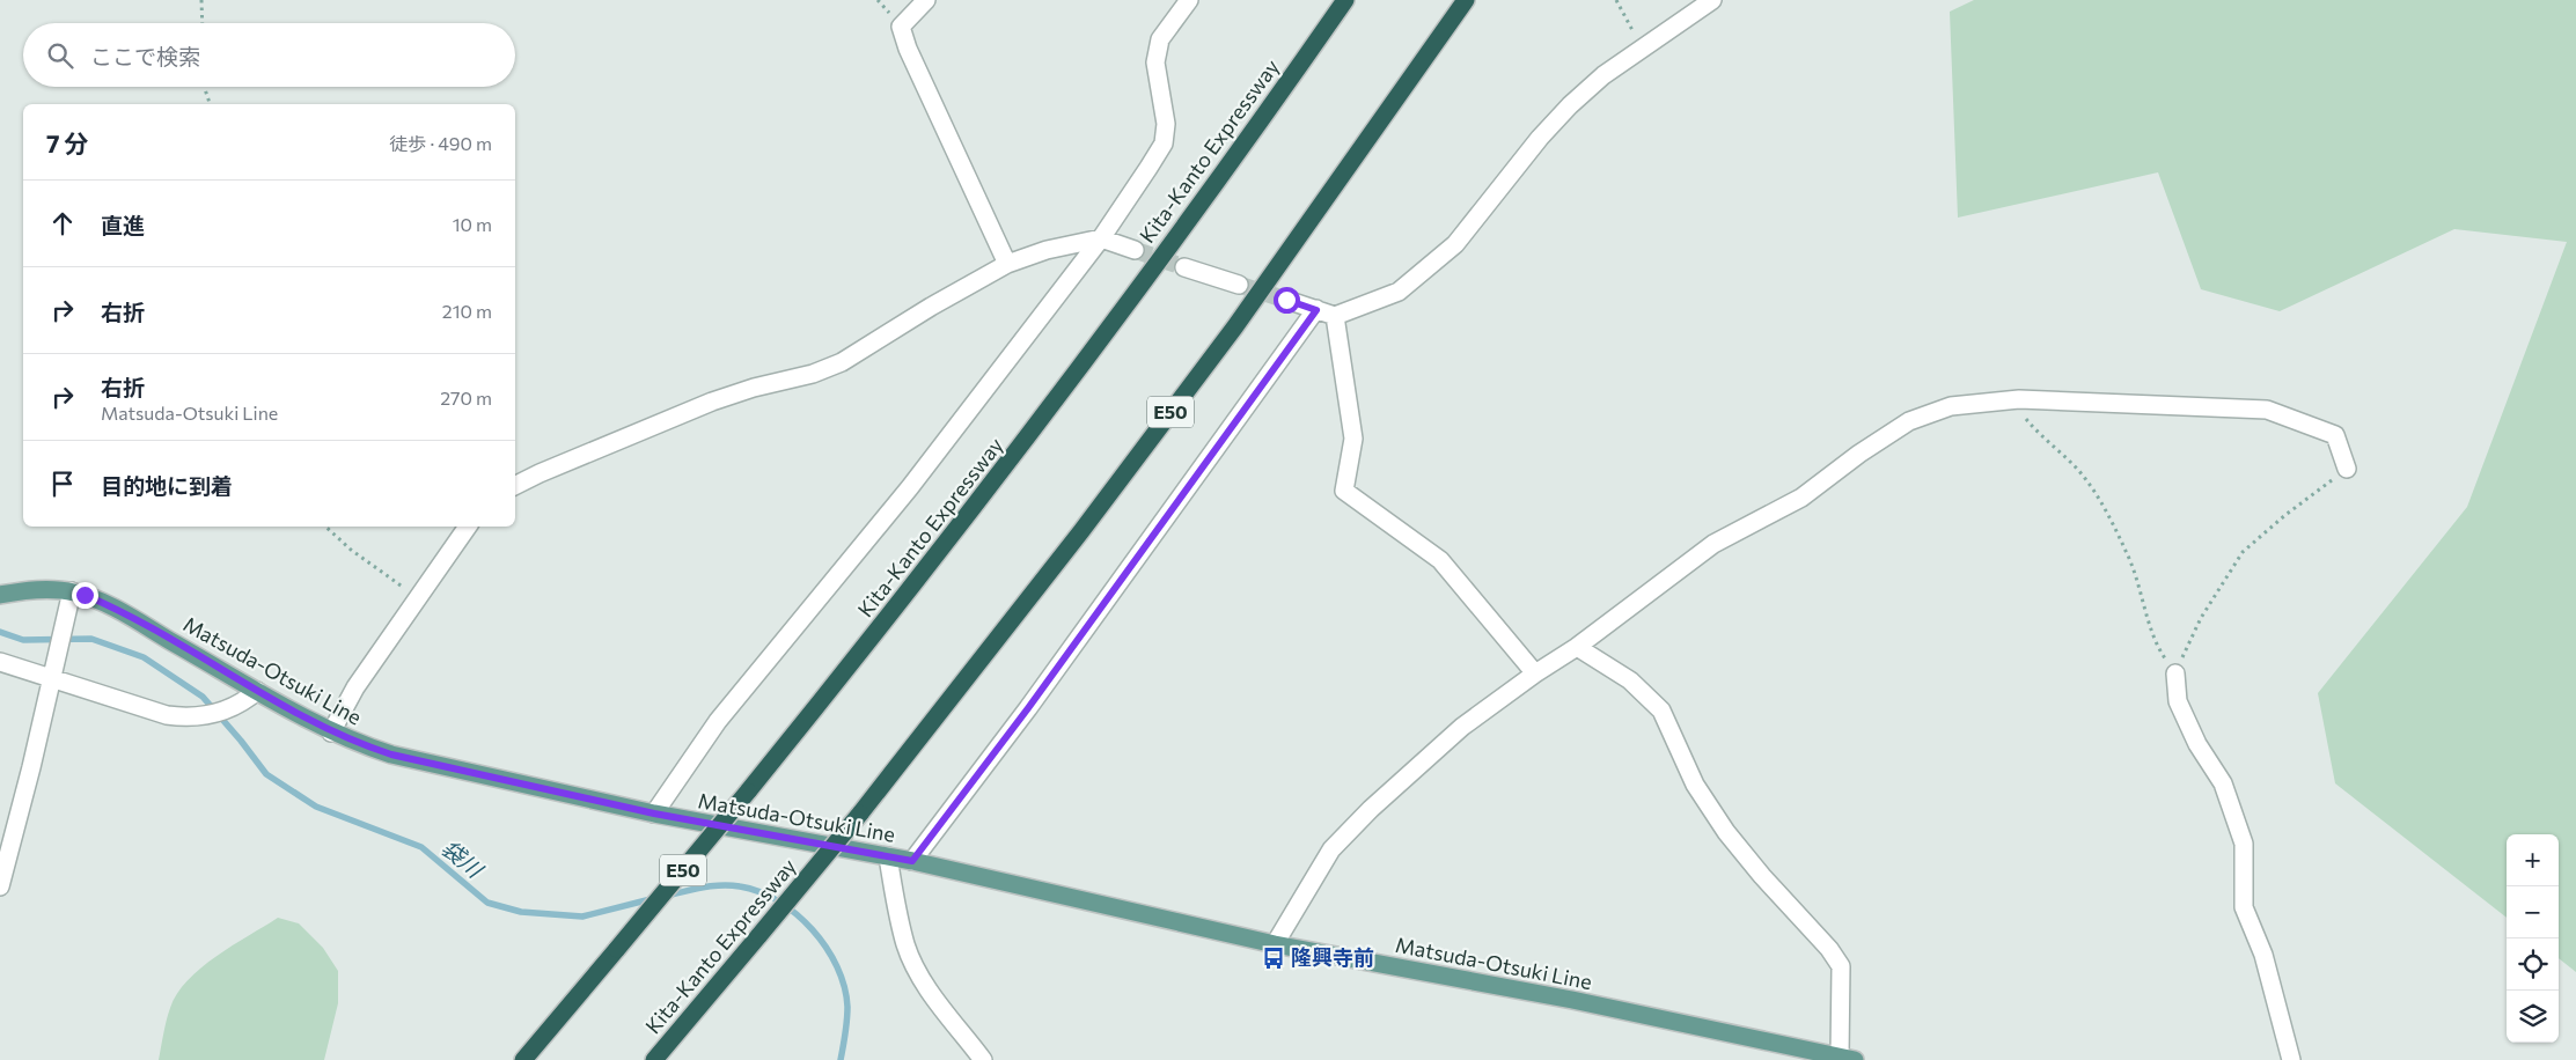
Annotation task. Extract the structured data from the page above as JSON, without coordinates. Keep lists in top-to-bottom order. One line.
{"streets":{"highway":["Kita-Kanto Expressway","E50"],"main road":["Matsuda-Otsuki Line"]},"water":["袋川"],"places":{"bus stop":["隆興寺前"]},"page":{"search":"ここで検索","heading":["7 分","徒歩 · 490 m"],"list":[["直進","10 m"],["右折","210 m"],["右折","Matsuda-Otsuki Line","270 m"],"目的地に到着"],"map_buttons":["+","−"]}}
